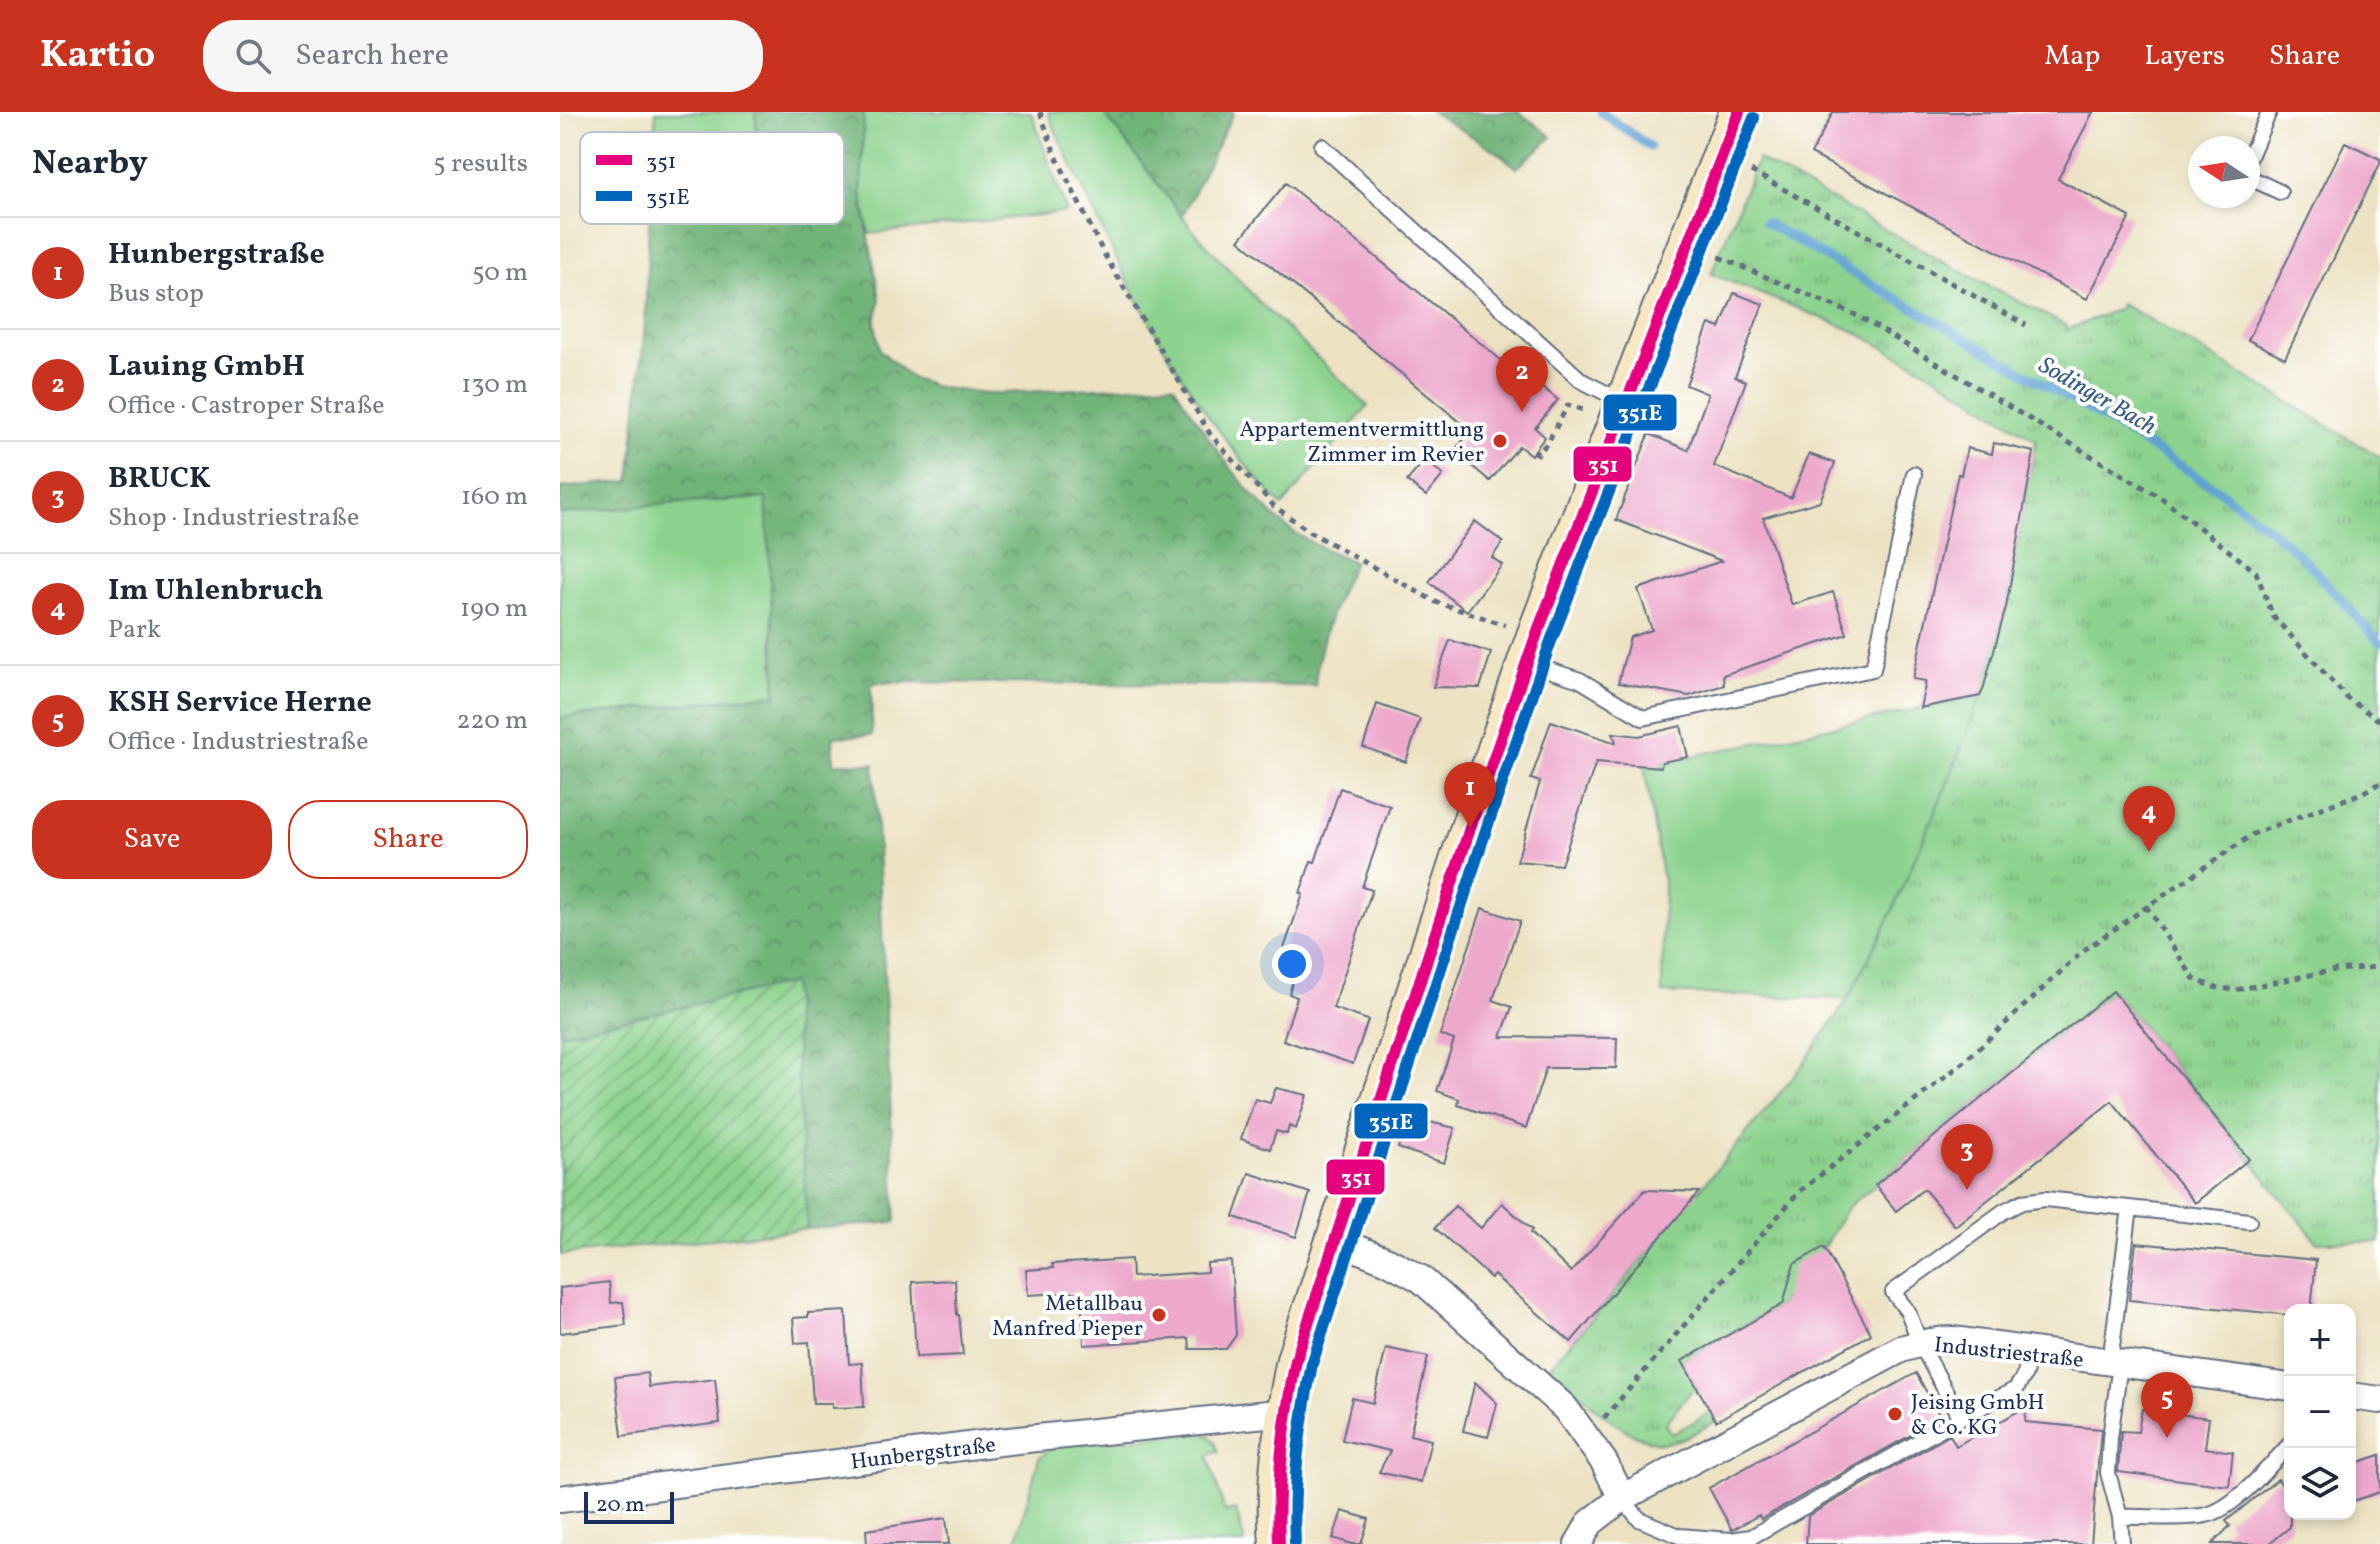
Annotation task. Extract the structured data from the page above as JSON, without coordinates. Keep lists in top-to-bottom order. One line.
{"streets":{"street":["Industriestraße","Hunbergstraße"]},"water":["Sodinger Bach"],"places":["Appartementvermittlung Zimmer im Revier","Metallbau Manfred Pieper","Jeising GmbH & Co. KG"],"lines":["transit line 351","transit line 351E"],"legend":["351","351E"],"scale_bar":"20 m","north":"left","page":{"header":"Kartio","search":"Search here","nav":["Map","Layers","Share"],"heading":["Nearby","5 results"],"list":[{"mark":"1","name":"Hunbergstraße","note":"Bus stop","value":"50 m"},{"mark":"2","name":"Lauing GmbH","note":"Office · Castroper Straße","value":"130 m"},{"mark":"3","name":"BRUCK","note":"Shop · Industriestraße","value":"160 m"},{"mark":"4","name":"Im Uhlenbruch","note":"Park","value":"190 m"},{"mark":"5","name":"KSH Service Herne","note":"Office · Industriestraße","value":"220 m"}],"pins":["2","1","4","3","5"],"buttons":["Save","Share"],"map_buttons":["+","−"],"scale":"20 m"}}
